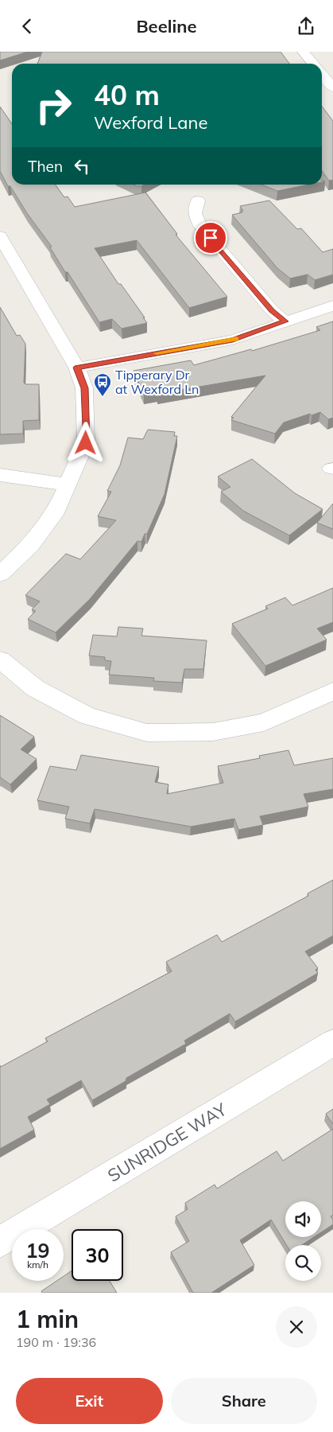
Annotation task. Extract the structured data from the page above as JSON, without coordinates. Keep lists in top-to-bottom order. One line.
{"streets":{"street":["SUNRIDGE WAY"]},"places":{"bus stop":["Tipperary Dr at Wexford Ln"]},"page":{"header":"Beeline","turn":["40 m","Wexford Lane"],"then":"Then","speed":"19 km/h","limit":"30","heading":["1 min","190 m · 19:36"],"buttons":["Exit","Share"]}}
